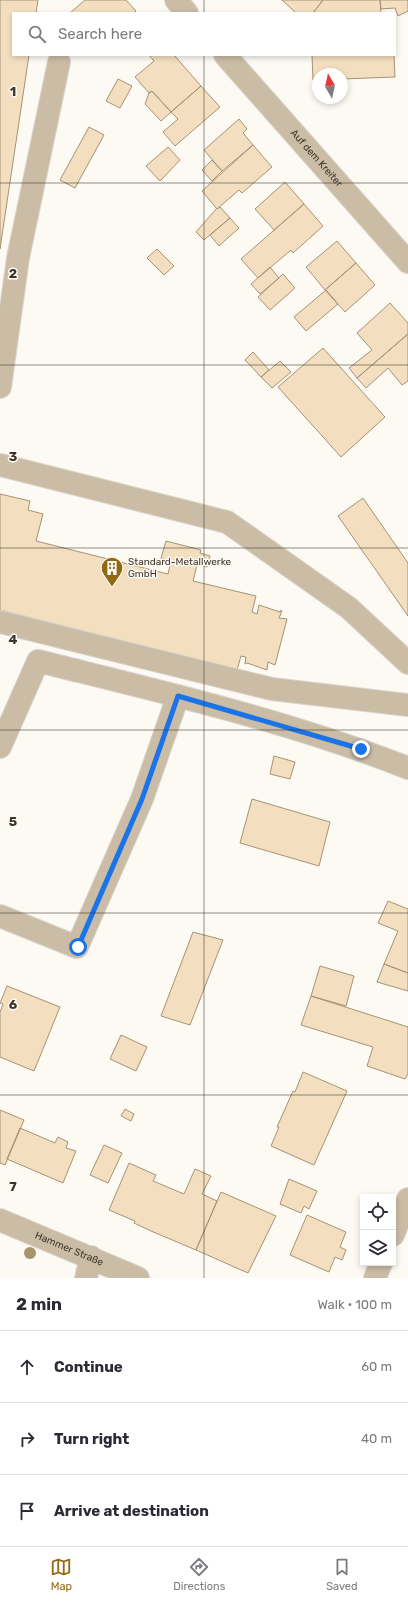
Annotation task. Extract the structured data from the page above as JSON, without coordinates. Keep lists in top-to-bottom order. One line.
{"streets":{"street":["Auf dem Kreiter","Hammer Straße"]},"places":{"building":["Standard-Metallwerke GmbH"]},"north":"top","page":{"search":"Search here","heading":["2 min","Walk · 100 m"],"list":[["Continue","60 m"],["Turn right","40 m"],"Arrive at destination"],"nav":["Map","Directions","Saved"]},"grid":{"rows":["1","2","3","4","5","6","7"]}}
